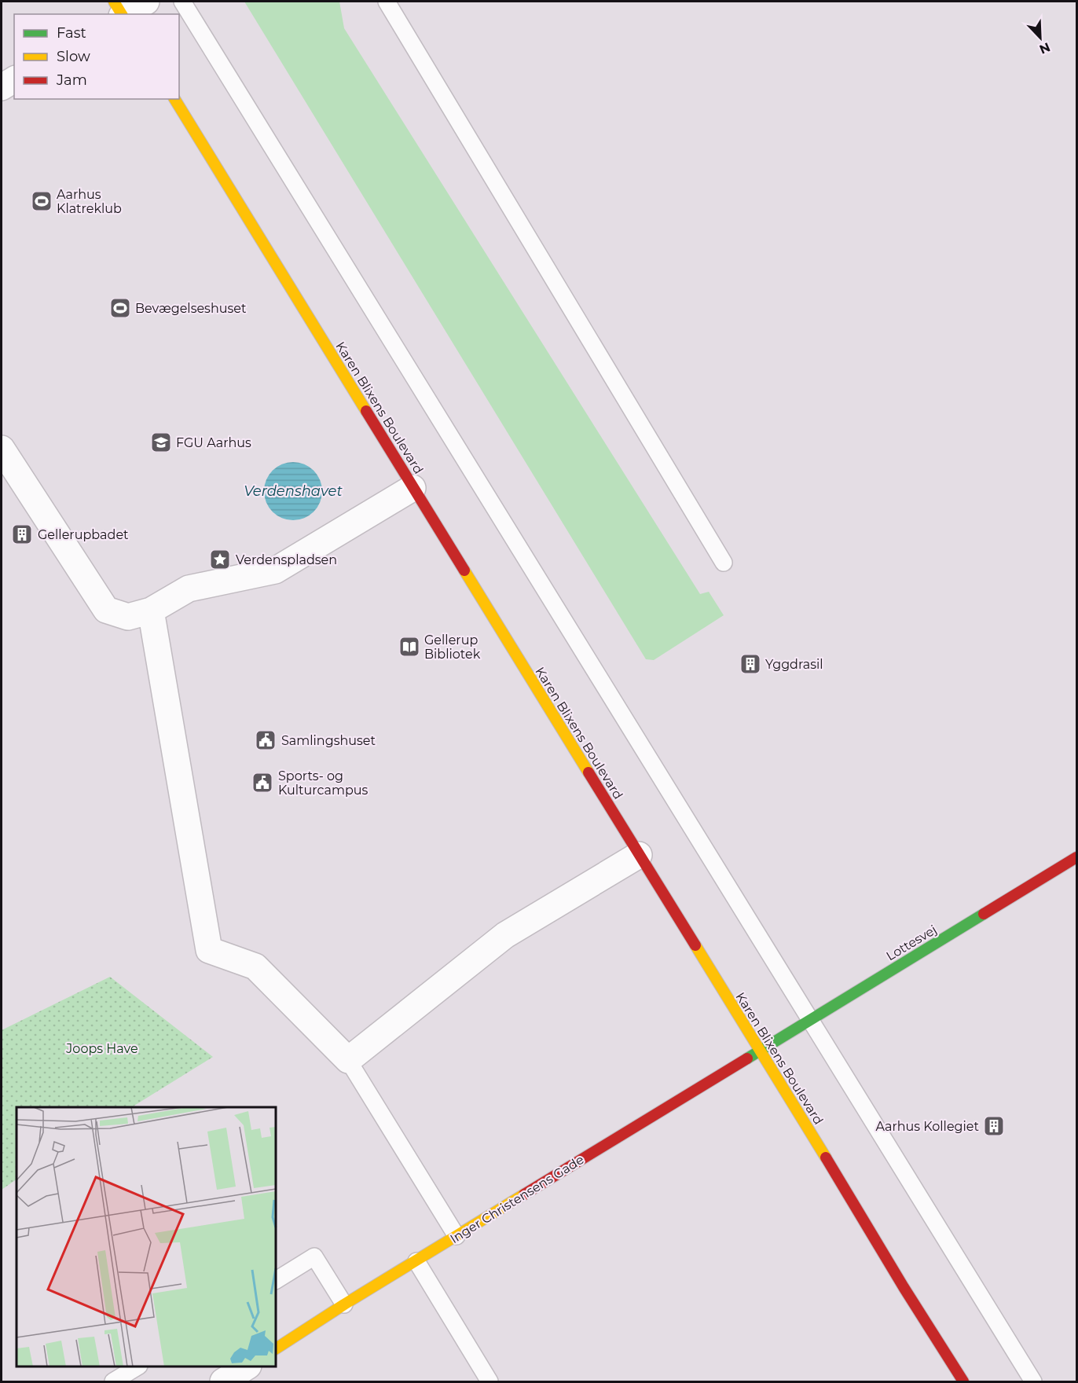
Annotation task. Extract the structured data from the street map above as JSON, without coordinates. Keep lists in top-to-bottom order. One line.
{"streets":{"street":["Karen Blixens Boulevard","Lottesvej","Inger Christensens Gade"]},"crossings":[["Karen Blixens Boulevard","Lottesvej"],["Karen Blixens Boulevard","Inger Christensens Gade"],["Lottesvej","Inger Christensens Gade"]],"water":["Verdenshavet"],"parks":["Joops Have"],"places":{"sports":["Aarhus Klatreklub","Bevægelseshuset"],"school or university":["FGU Aarhus"],"building":["Gellerupbadet","Yggdrasil","Aarhus Kollegiet"],"place":["Verdenspladsen"],"library":["Gellerup Bibliotek"],"public building":["Samlingshuset","Sports- og Kulturcampus"]},"legend":["Fast","Slow","Jam"],"north":"bottom right"}
